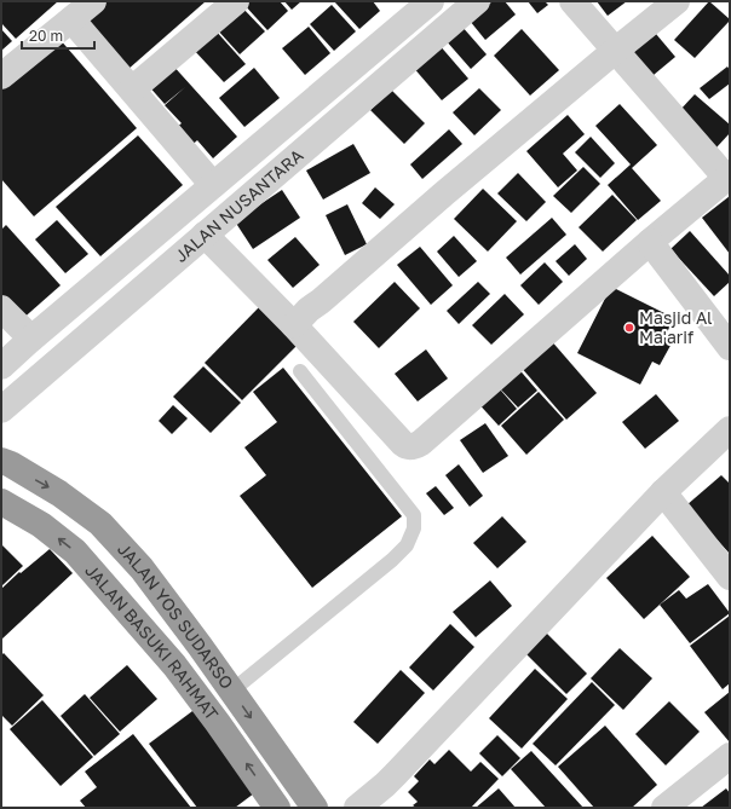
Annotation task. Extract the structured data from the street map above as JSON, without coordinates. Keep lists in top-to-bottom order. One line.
{"streets":{"highway":["JALAN YOS SUDARSO","JALAN BASUKI RAHMAT"],"street":["JALAN NUSANTARA"]},"one_way":["JALAN YOS SUDARSO","JALAN BASUKI RAHMAT"],"places":["Masjid Al Ma'arif"],"scale_bar":"20 m"}
